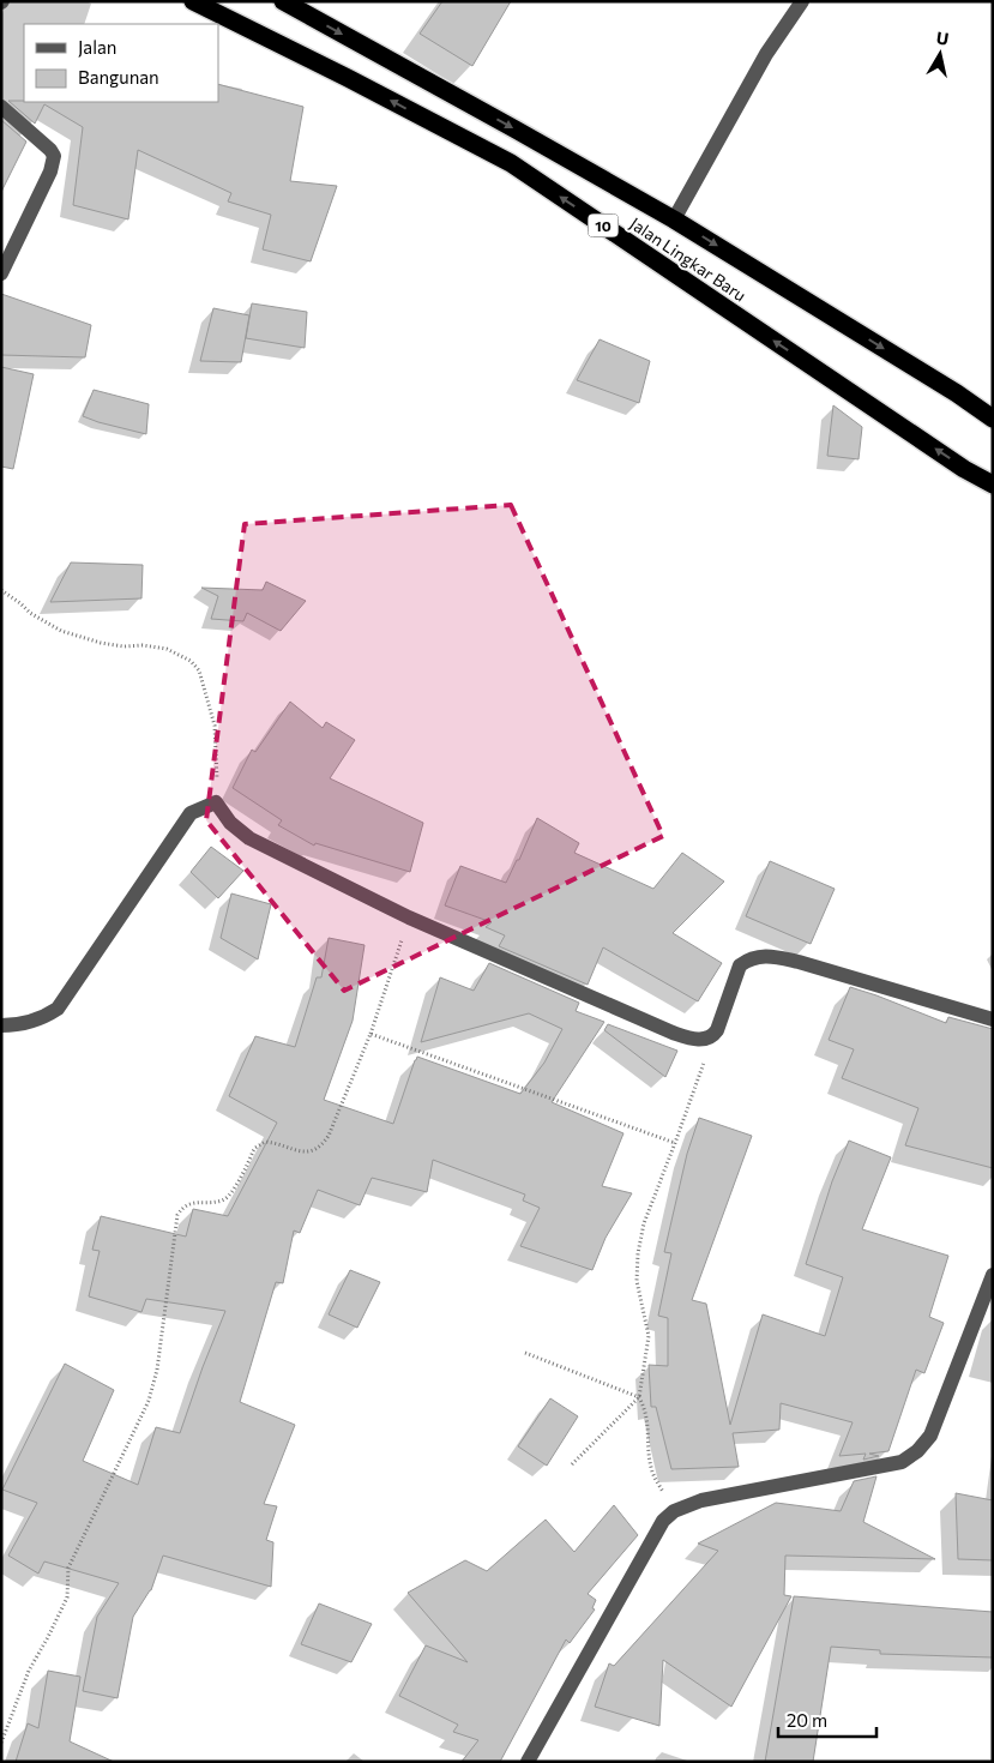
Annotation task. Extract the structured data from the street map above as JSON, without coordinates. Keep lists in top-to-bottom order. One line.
{"streets":{"highway":["10","Jalan Lingkar Baru"]},"legend":["Jalan","Bangunan"],"scale_bar":"20 m","north":"top"}
